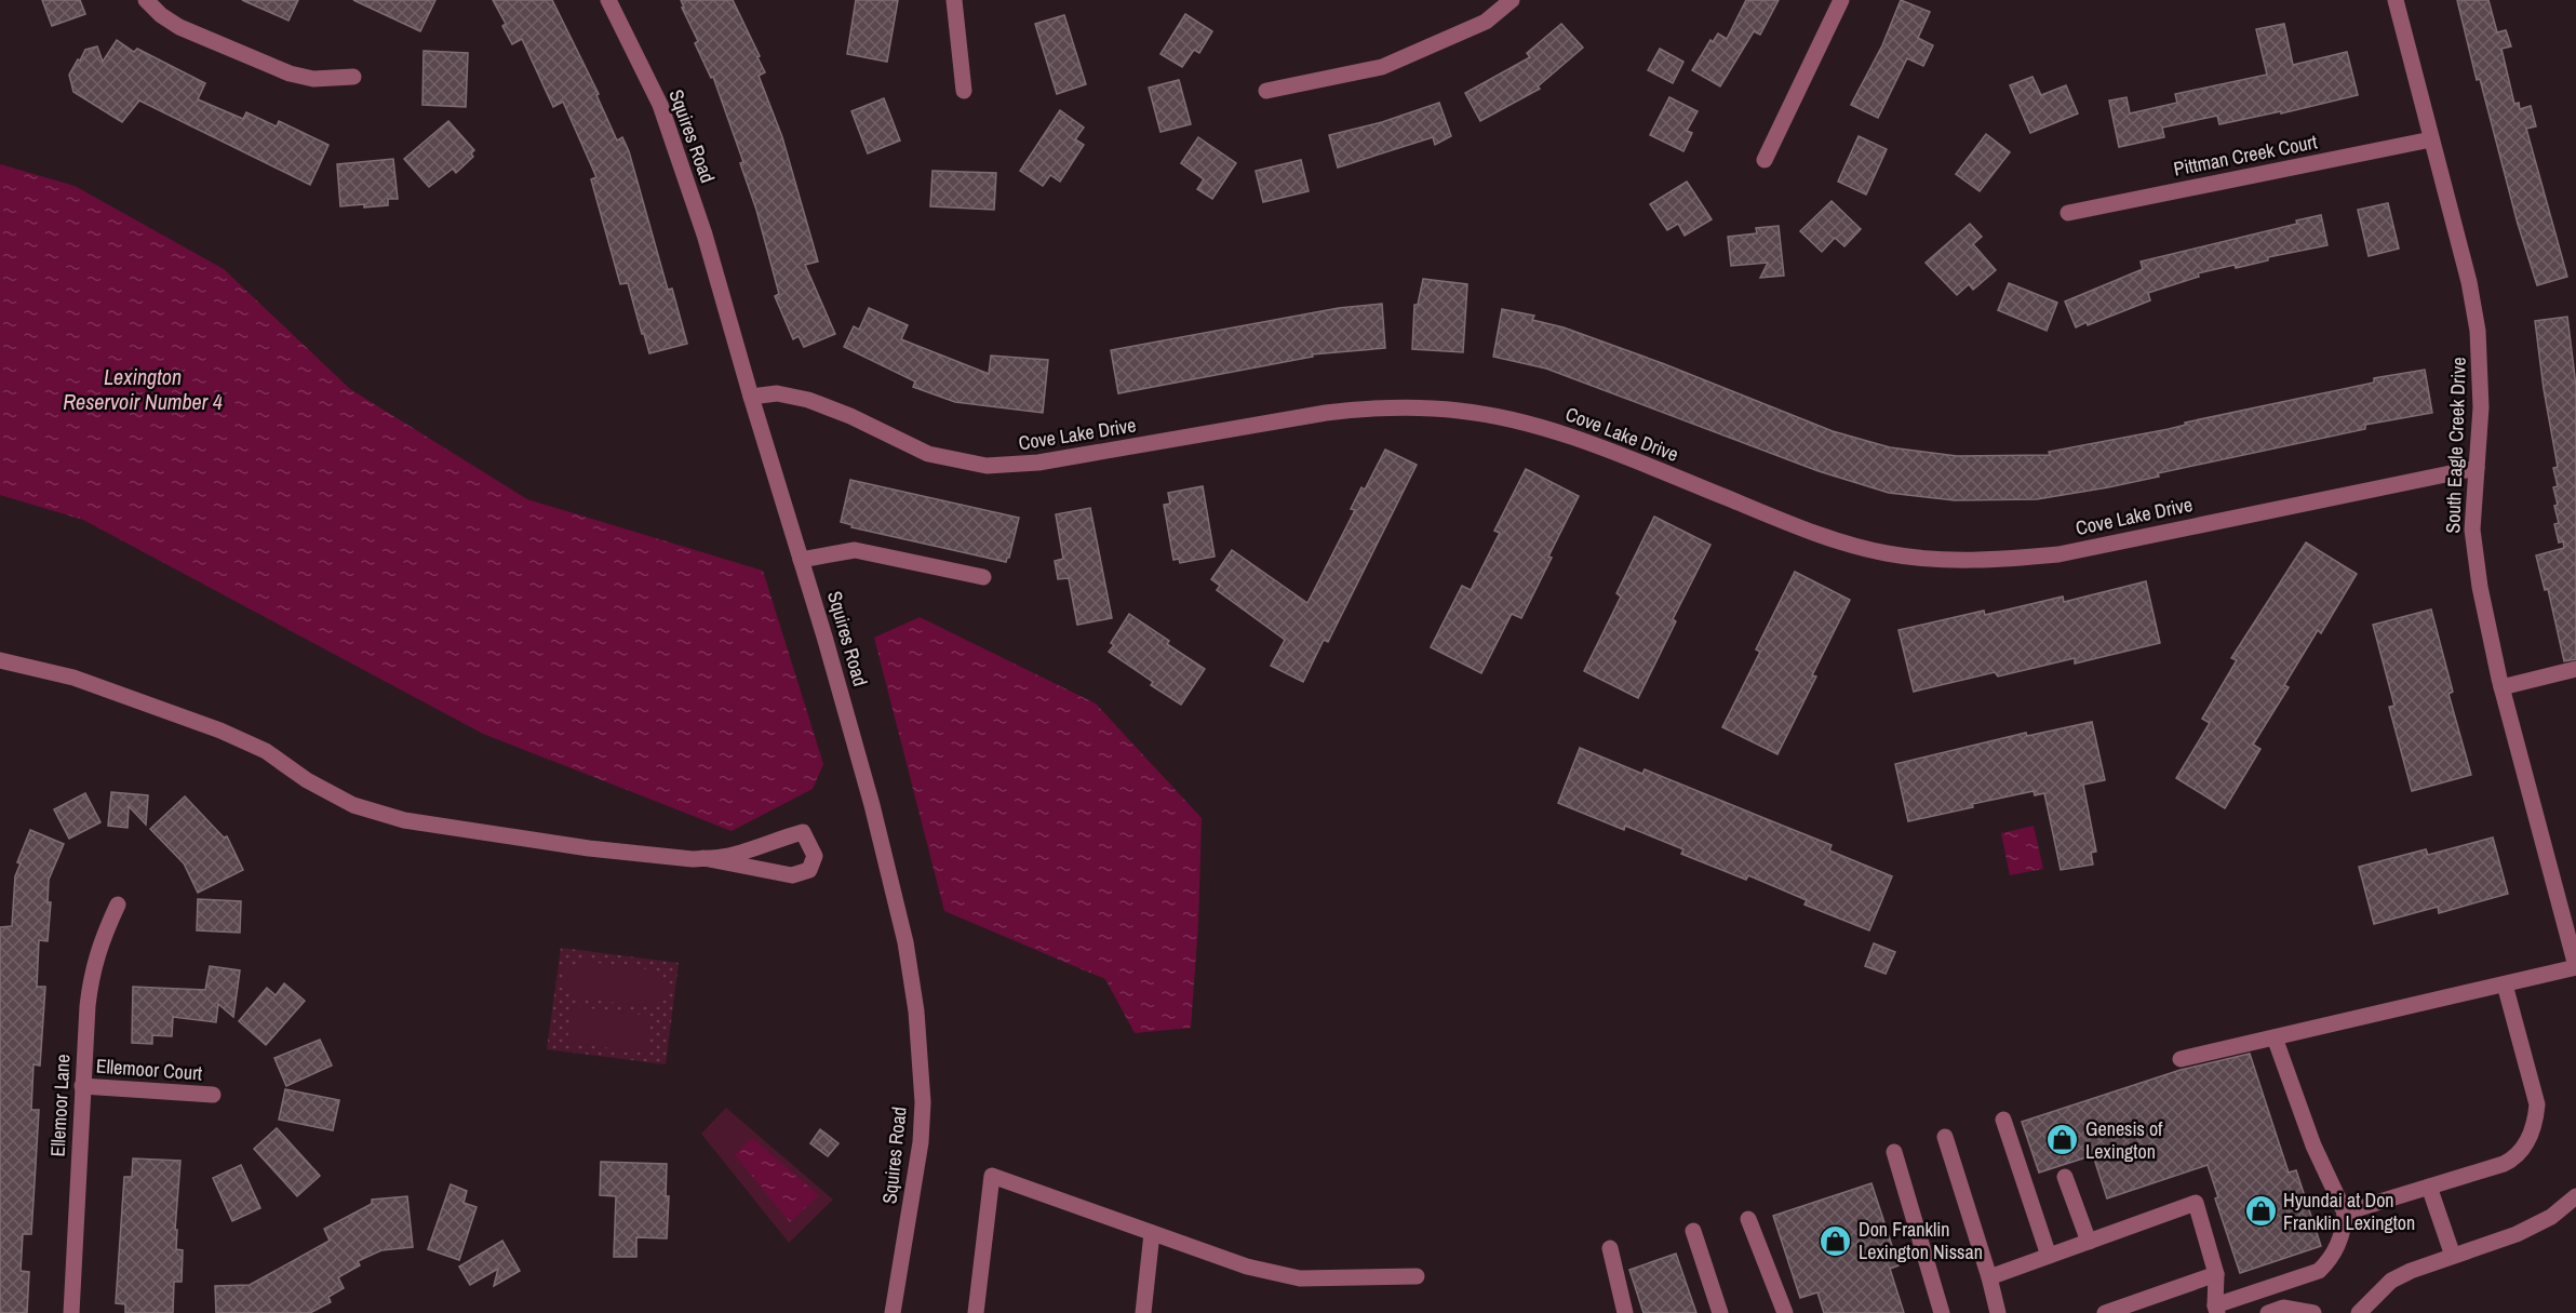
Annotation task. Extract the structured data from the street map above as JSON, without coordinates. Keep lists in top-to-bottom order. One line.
{"streets":{"street":["Squires Road","Pittman Creek Court","Cove Lake Drive","South Eagle Creek Drive","Ellemoor Court","Ellemoor Lane"]},"crossings":[["Squires Road","Cove Lake Drive"],["Pittman Creek Court","South Eagle Creek Drive"],["Cove Lake Drive","South Eagle Creek Drive"],["Ellemoor Court","Ellemoor Lane"]],"water":["Lexington Reservoir Number 4"],"places":{"shop":["Genesis of Lexington","Hyundai at Don Franklin Lexington","Don Franklin Lexington Nissan"]}}
